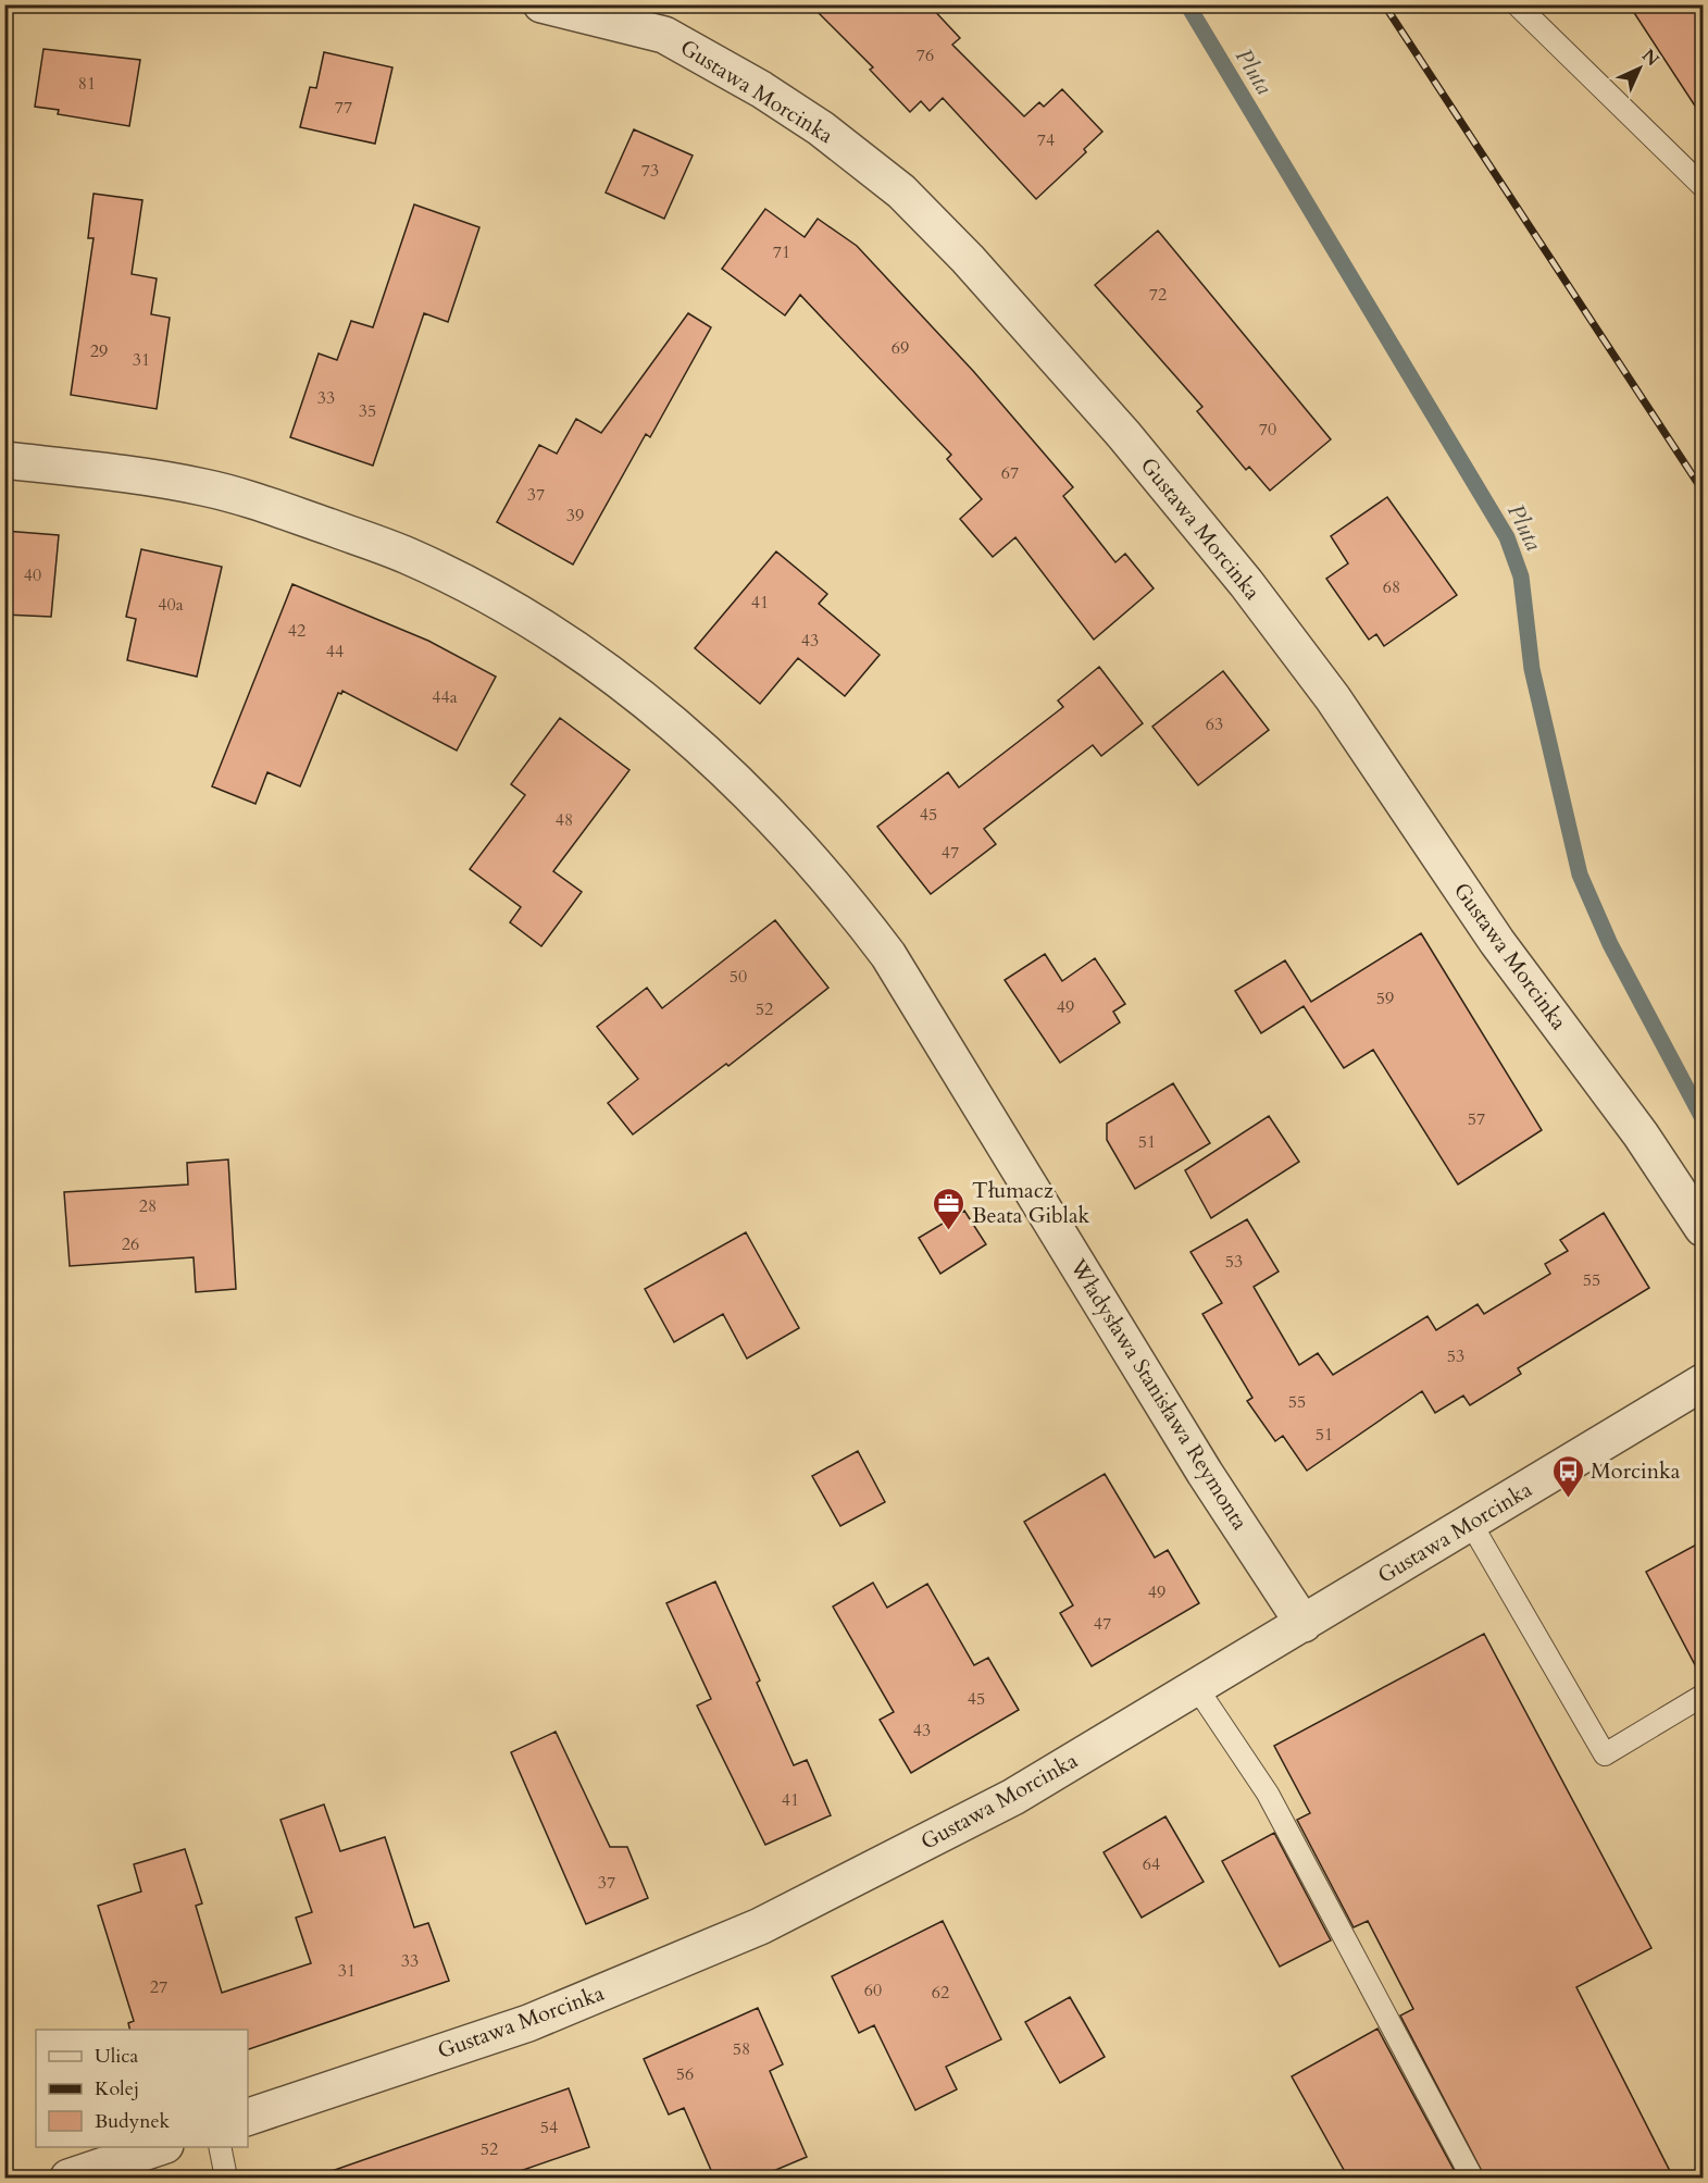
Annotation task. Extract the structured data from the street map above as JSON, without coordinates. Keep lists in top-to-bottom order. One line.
{"streets":{"street":["Gustawa Morcinka","Władysława Stanisława Reymonta"]},"crossings":[["Gustawa Morcinka","Władysława Stanisława Reymonta"]],"water":["Pluta"],"places":{"office":["Tłumacz Beata Giblak"],"bus stop":["Morcinka"]},"house_numbers":["76","81","77","74","73","71","72","69","29","31","33","35","70","67","37","39","40","68","41","40a","42","43","44","44a","63","45","48","47","50","59","49","52","57","51","28","26","53","55","53","55","51","49","47","45","43","41","64","37","33","31","27","60","62","58","56","54","52"],"legend":["Ulica","Kolej","Budynek"],"north":"top right"}
